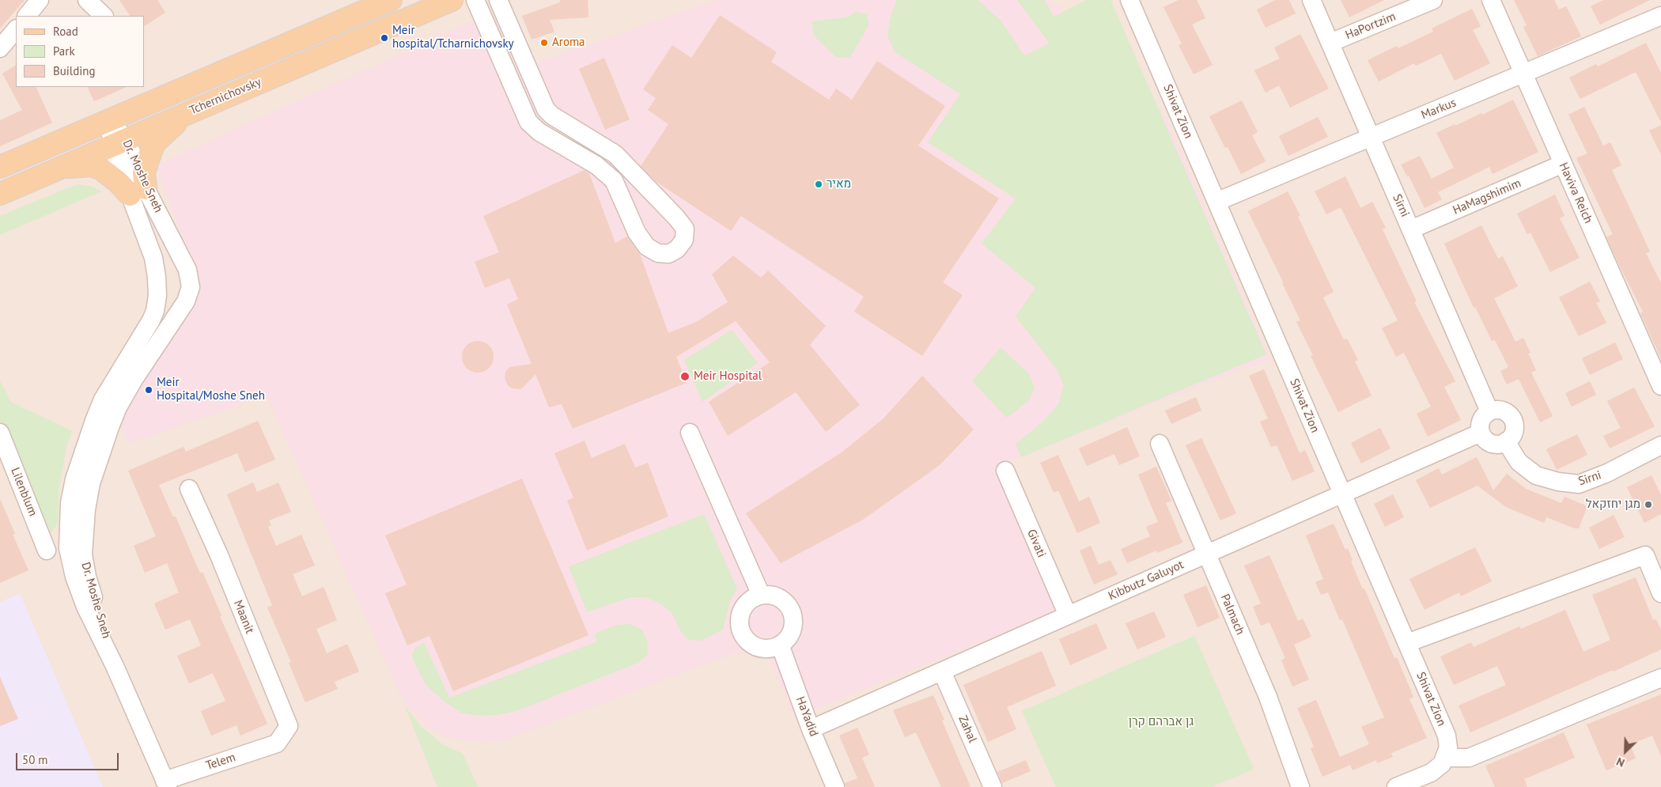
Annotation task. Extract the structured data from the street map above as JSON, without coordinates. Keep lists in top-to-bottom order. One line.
{"streets":{"main road":["Tchernichovsky"],"street":["HaPortzim","Markus","Shivat Zion","Dr. Moshe Sneh","Haviva Reich","HaMagshimim","Sirni","Lilenblum","Givati","Kibbutz Galuyot","Palmach","Maanit","HaYadid","Zahal","Telem"]},"crossings":[["HaPortzim","Sirni"],["Tchernichovsky","Dr. Moshe Sneh"],["Markus","Shivat Zion"],["Markus","Haviva Reich"],["Markus","Sirni"],["Shivat Zion","Kibbutz Galuyot"],["Dr. Moshe Sneh","Telem"],["Haviva Reich","HaMagshimim"],["HaMagshimim","Sirni"],["Sirni","Kibbutz Galuyot"],["Givati","Kibbutz Galuyot"],["Kibbutz Galuyot","Palmach"],["Kibbutz Galuyot","HaYadid"],["Kibbutz Galuyot","Zahal"],["Maanit","Telem"]],"parks":["גן אברהם קרן"],"places":["Meir hospital/Tcharnichovsky","Aroma","מאיר","Meir Hospital","Meir Hospital/Moshe Sneh","מגן יחזקאל"],"legend":["Road","Park","Building"],"scale_bar":"50 m","north":"bottom left"}
